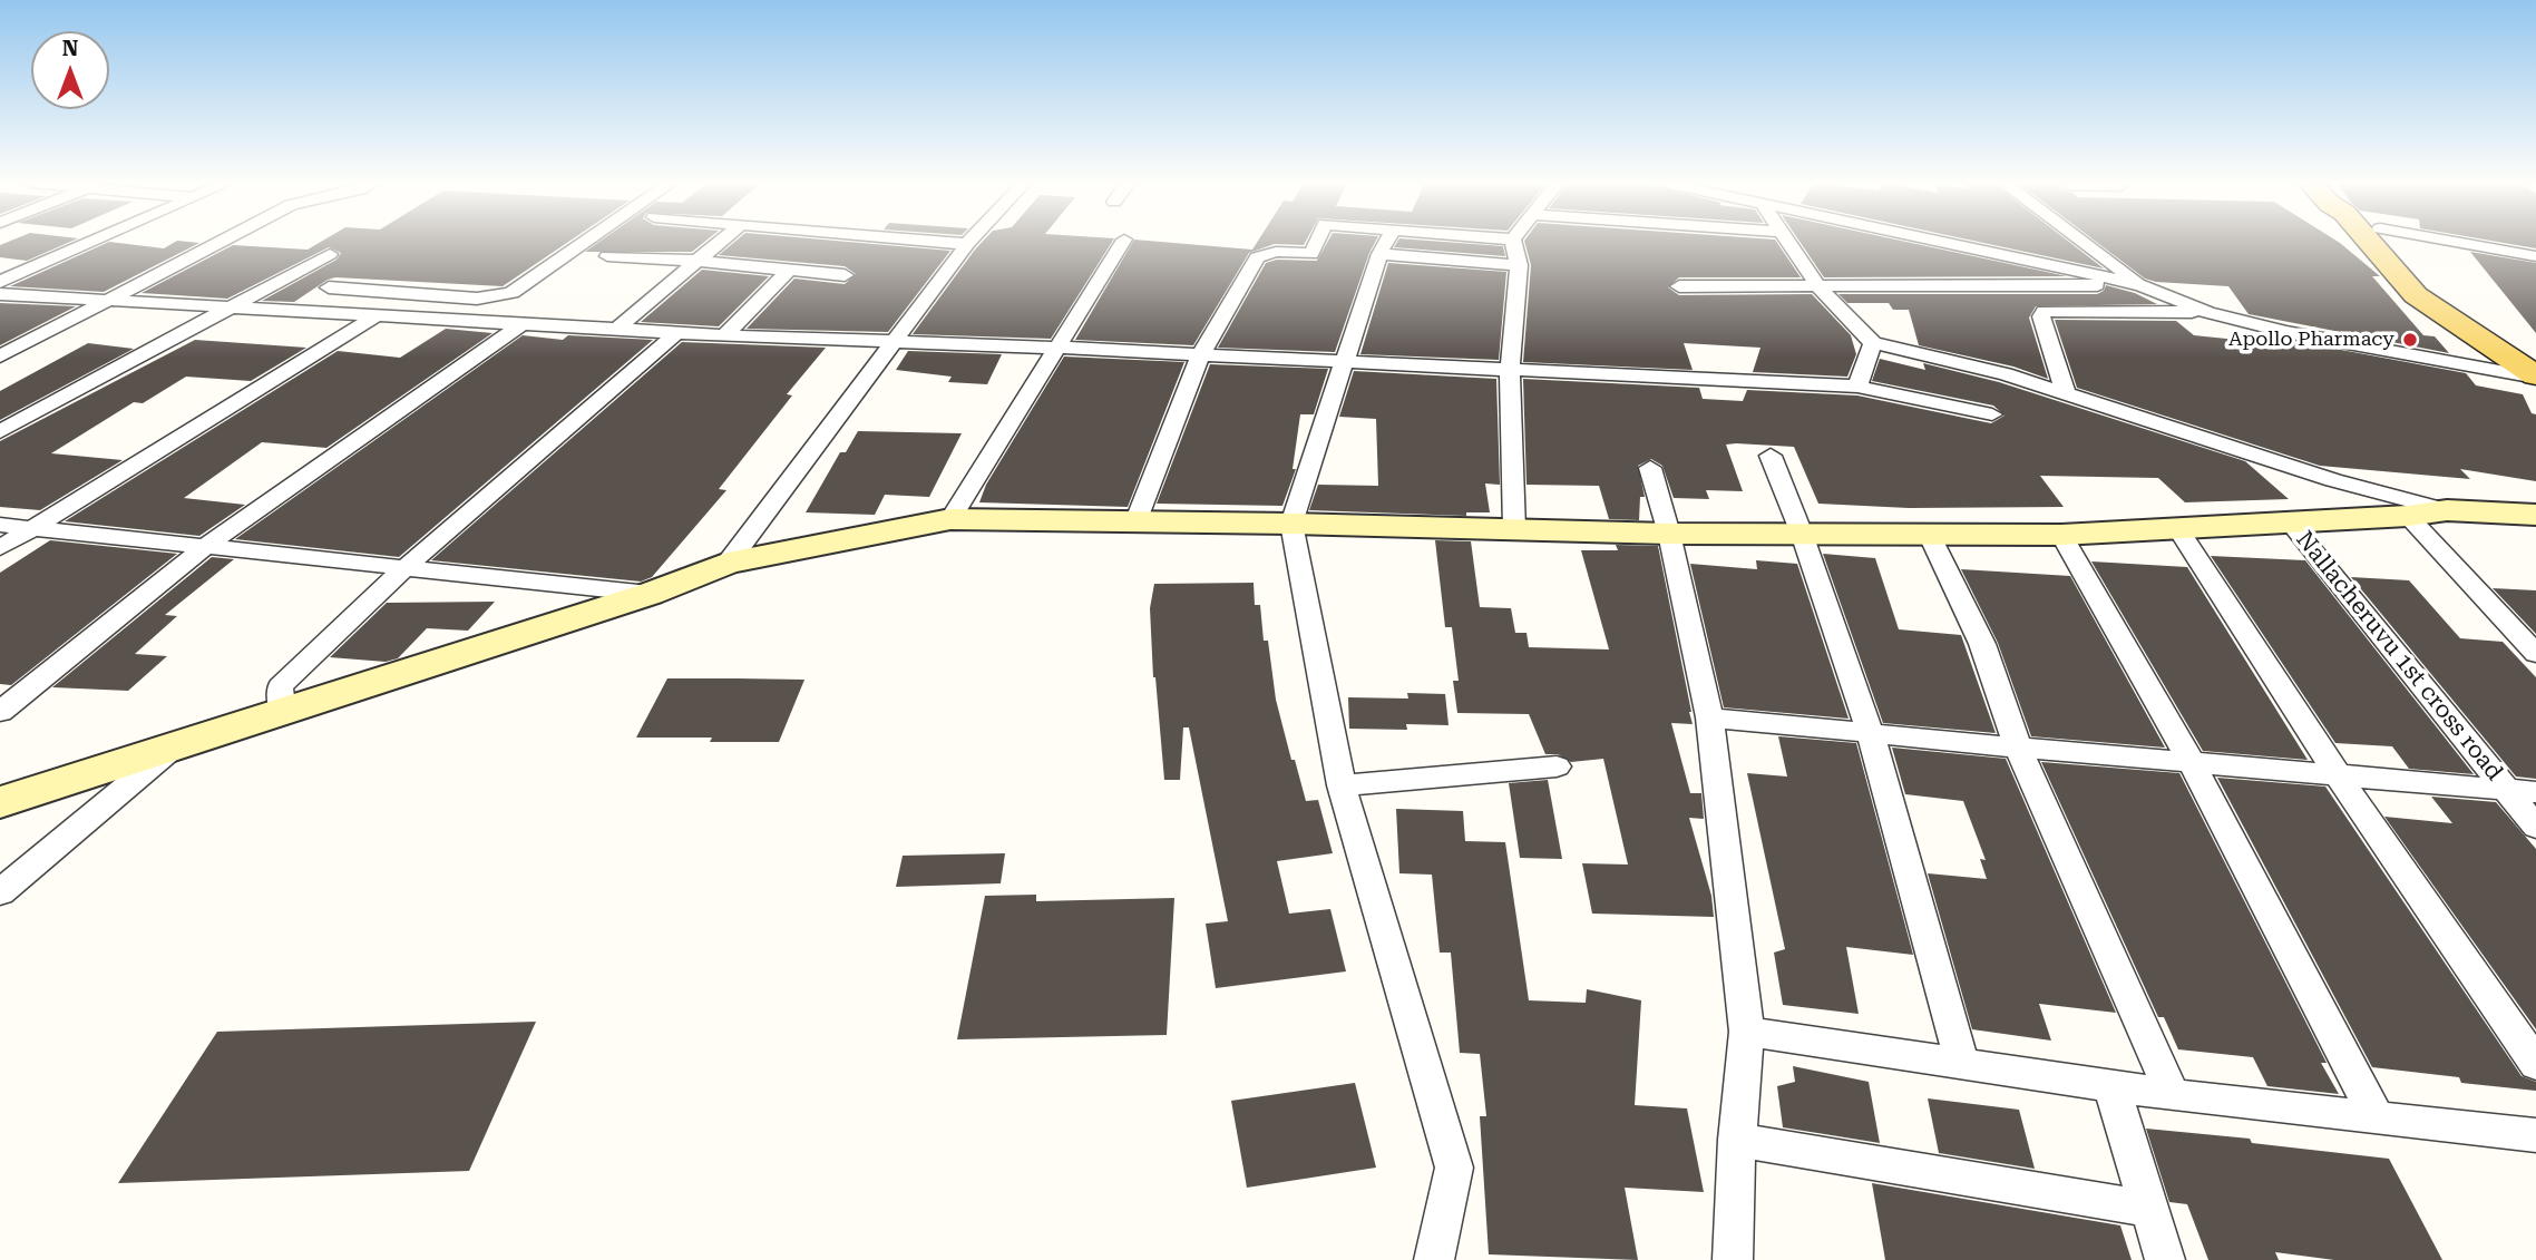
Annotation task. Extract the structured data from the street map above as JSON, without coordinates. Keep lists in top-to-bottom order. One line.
{"streets":{"street":["Nallacheruvu 1st cross road"]},"places":["Apollo Pharmacy"],"north":"top"}
